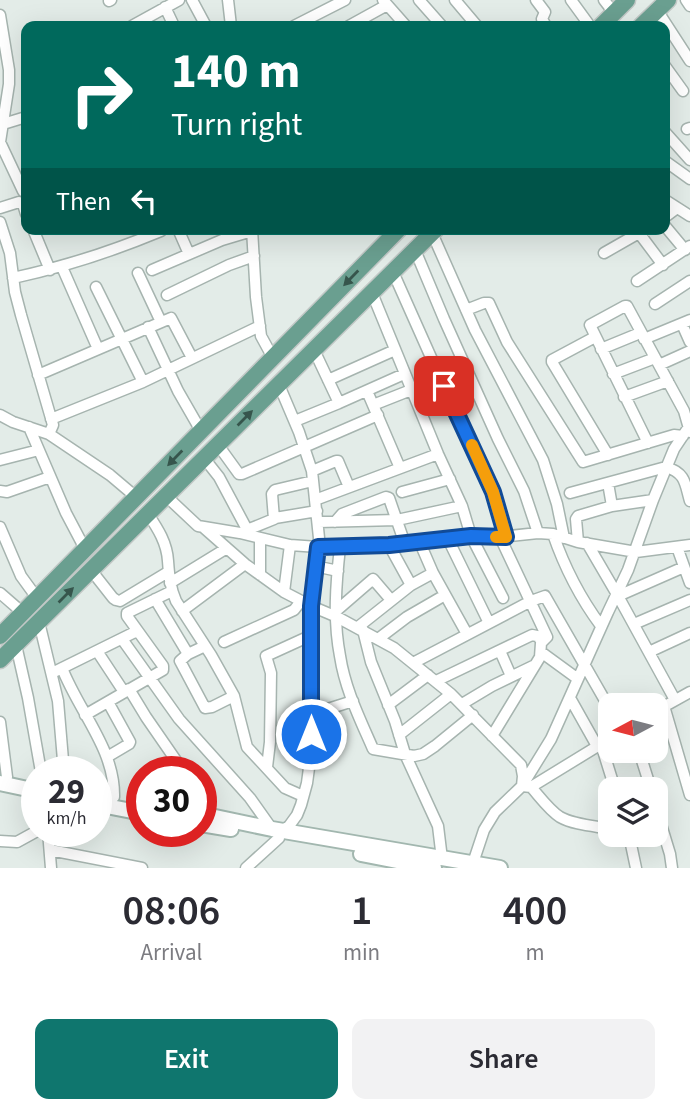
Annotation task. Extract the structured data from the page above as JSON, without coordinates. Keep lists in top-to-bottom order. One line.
{"north":"left","page":{"turn":["140 m","Turn right"],"then":"Then","speed":"29 km/h","limit":"30","eta":["08:06","Arrival","1","min","400","m"],"buttons":["Exit","Share"]}}
